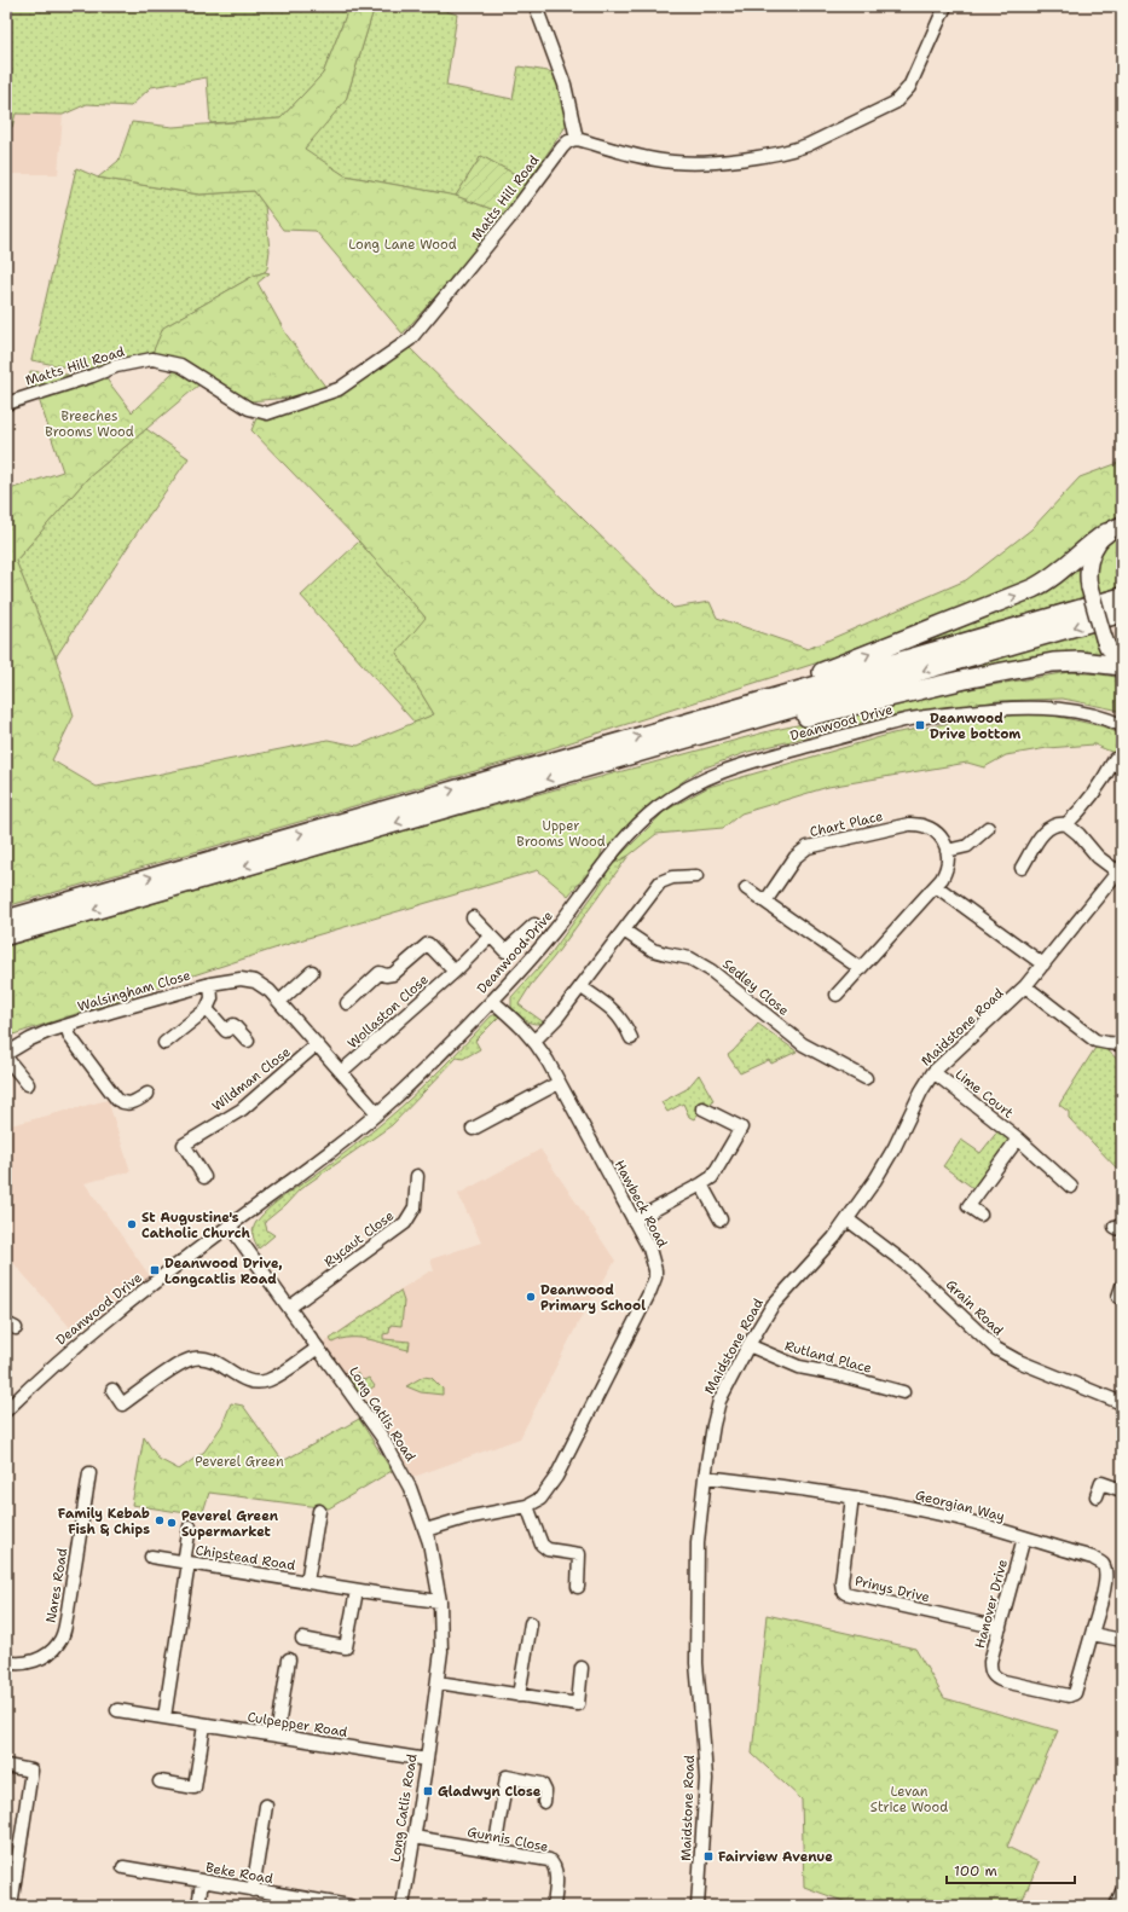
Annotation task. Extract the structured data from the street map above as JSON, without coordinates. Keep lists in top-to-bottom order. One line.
{"streets":{"street":["Matts Hill Road","Deanwood Drive","Chart Place","Sedley Close","Walsingham Close","Wollaston Close","Maidstone Road","Wildman Close","Lime Court","Hawbeck Road","Rycaut Close","Grain Road","Rutland Place","Long Catlis Road","Georgian Way","Chipstead Road","Nares Road","Prinys Drive","Hanover Drive","Culpepper Road","Gunnis Close","Beke Road"]},"crossings":[["Deanwood Drive","Walsingham Close"],["Deanwood Drive","Hawbeck Road"],["Deanwood Drive","Long Catlis Road"],["Walsingham Close","Wollaston Close"],["Walsingham Close","Wildman Close"],["Maidstone Road","Lime Court"],["Maidstone Road","Grain Road"],["Maidstone Road","Rutland Place"],["Maidstone Road","Georgian Way"],["Hawbeck Road","Long Catlis Road"],["Rycaut Close","Long Catlis Road"],["Long Catlis Road","Chipstead Road"],["Long Catlis Road","Culpepper Road"],["Long Catlis Road","Gunnis Close"],["Georgian Way","Prinys Drive"],["Georgian Way","Hanover Drive"],["Prinys Drive","Hanover Drive"]],"parks":["Long Lane Wood","Breeches Brooms Wood","Upper Brooms Wood","Peverel Green","Levan Strice Wood"],"places":{"transit":["Deanwood Drive bottom","Deanwood Drive, Longcatlis Road","Gladwyn Close","Fairview Avenue"],"other":["St Augustine's Catholic Church","Deanwood Primary School","Family Kebab Fish & Chips","Peverel Green Supermarket"]},"scale_bar":"100 m"}
